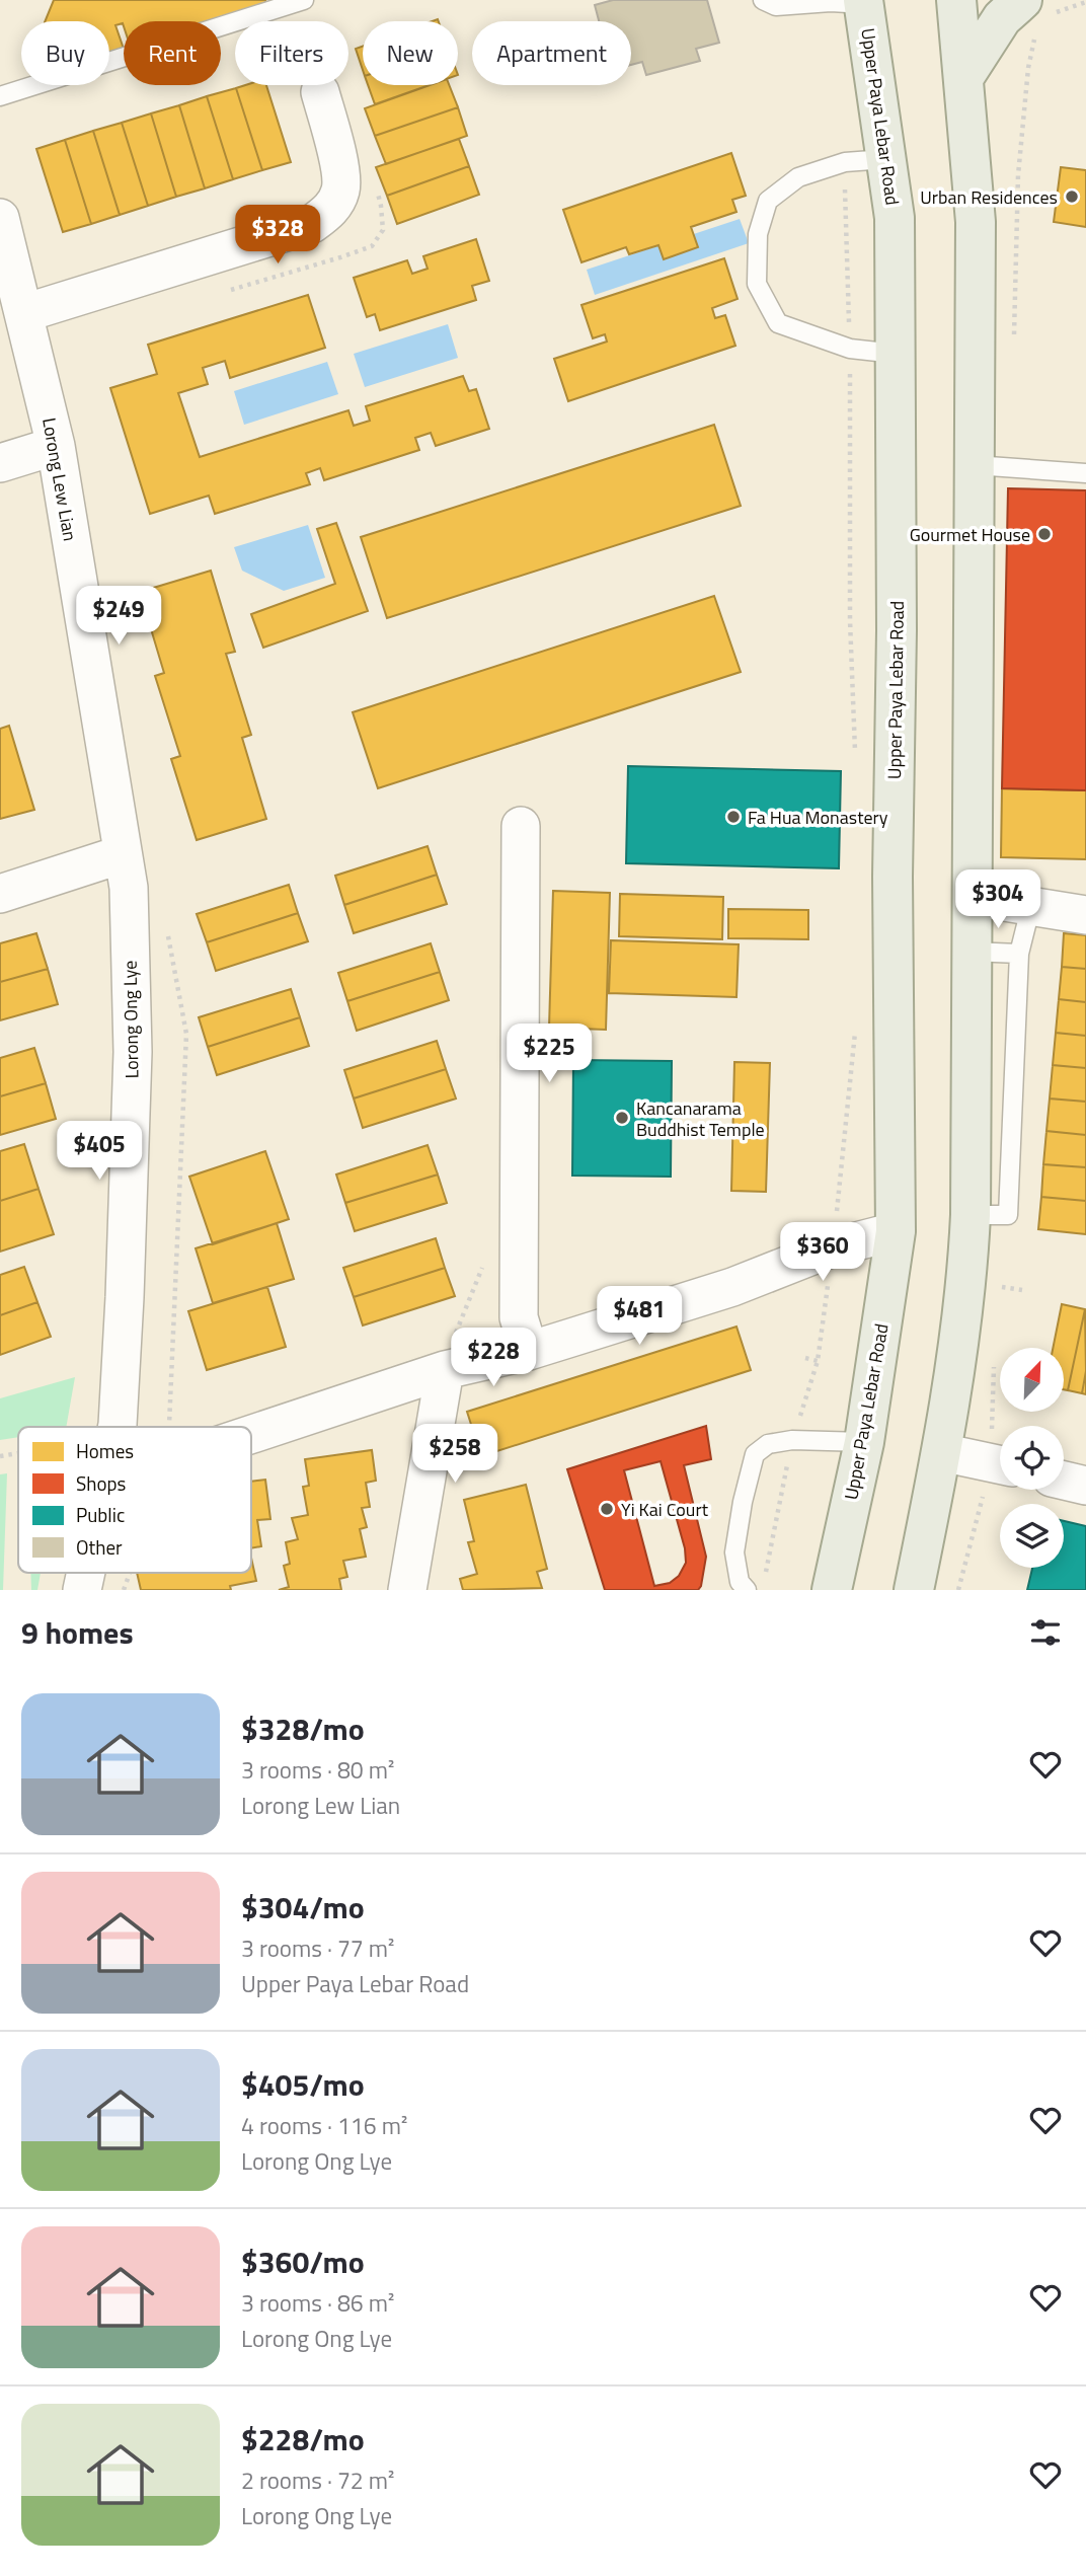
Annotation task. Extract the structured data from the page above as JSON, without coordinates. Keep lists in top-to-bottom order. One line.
{"streets":{"main road":["Upper Paya Lebar Road"],"street":["Lorong Lew Lian","Lorong Ong Lye"]},"crossings":[["Lorong Lew Lian","Lorong Ong Lye"]],"places":["Urban Residences","Gourmet House","Fa Hua Monastery","Kancanarama Buddhist Temple","Yi Kai Court"],"legend":["Homes","Shops","Public","Other"],"north":"top right","page":{"chip":["Buy","Rent","Filters","New","Apartment"],"price":["$328","$249","$304","$225","$405","$360","$481","$228","$258"],"heading":"9 homes","list":[{"name":"$328/mo","note":"3 rooms · 80 m² · Lorong Lew Lian"},{"name":"$304/mo","note":"3 rooms · 77 m² · Upper Paya Lebar Road"},{"name":"$405/mo","note":"4 rooms · 116 m² · Lorong Ong Lye"},{"name":"$360/mo","note":"3 rooms · 86 m² · Lorong Ong Lye"},{"name":"$228/mo","note":"2 rooms · 72 m² · Lorong Ong Lye"}]}}
